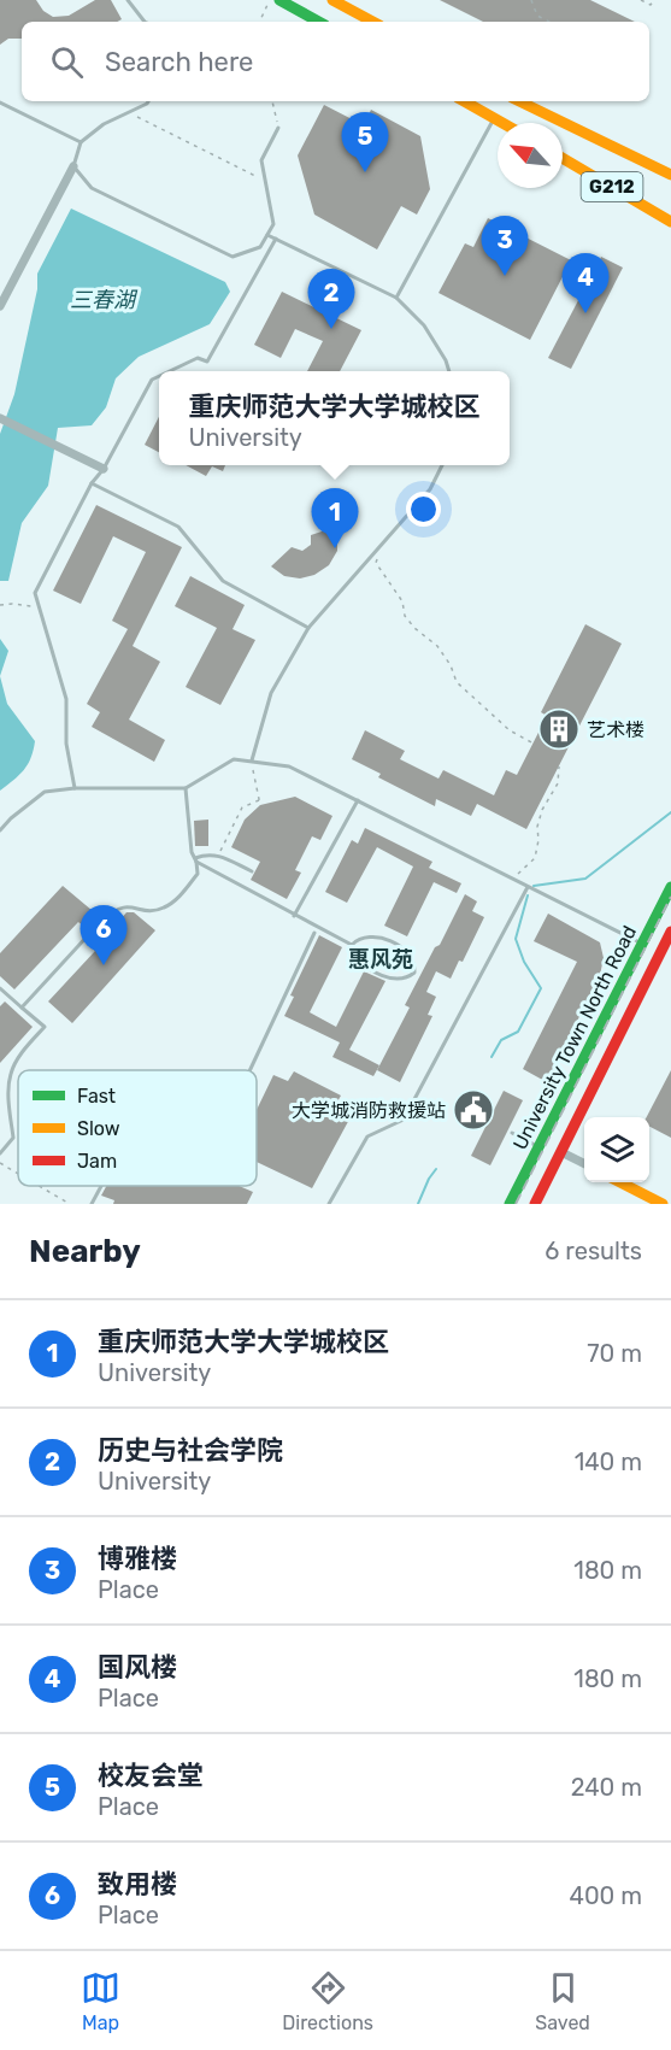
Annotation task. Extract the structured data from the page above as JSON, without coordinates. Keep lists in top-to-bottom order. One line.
{"streets":{"main road":["G212","University Town North Road"]},"districts":["惠风苑"],"water":["三春湖"],"places":{"building":["艺术楼"],"public building":["大学城消防救援站"]},"legend":["Fast","Slow","Jam"],"north":"top left","page":{"search":"Search here","pins":["5","3","4","2","1","6"],"popup":["重庆师范大学大学城校区","University"],"heading":["Nearby","6 results"],"list":[{"mark":"1","name":"重庆师范大学大学城校区","note":"University","value":"70 m"},{"mark":"2","name":"历史与社会学院","note":"University","value":"140 m"},{"mark":"3","name":"博雅楼","note":"Place","value":"180 m"},{"mark":"4","name":"国风楼","note":"Place","value":"180 m"},{"mark":"5","name":"校友会堂","note":"Place","value":"240 m"},{"mark":"6","name":"致用楼","note":"Place","value":"400 m"}],"nav":["Map","Directions","Saved"]}}
